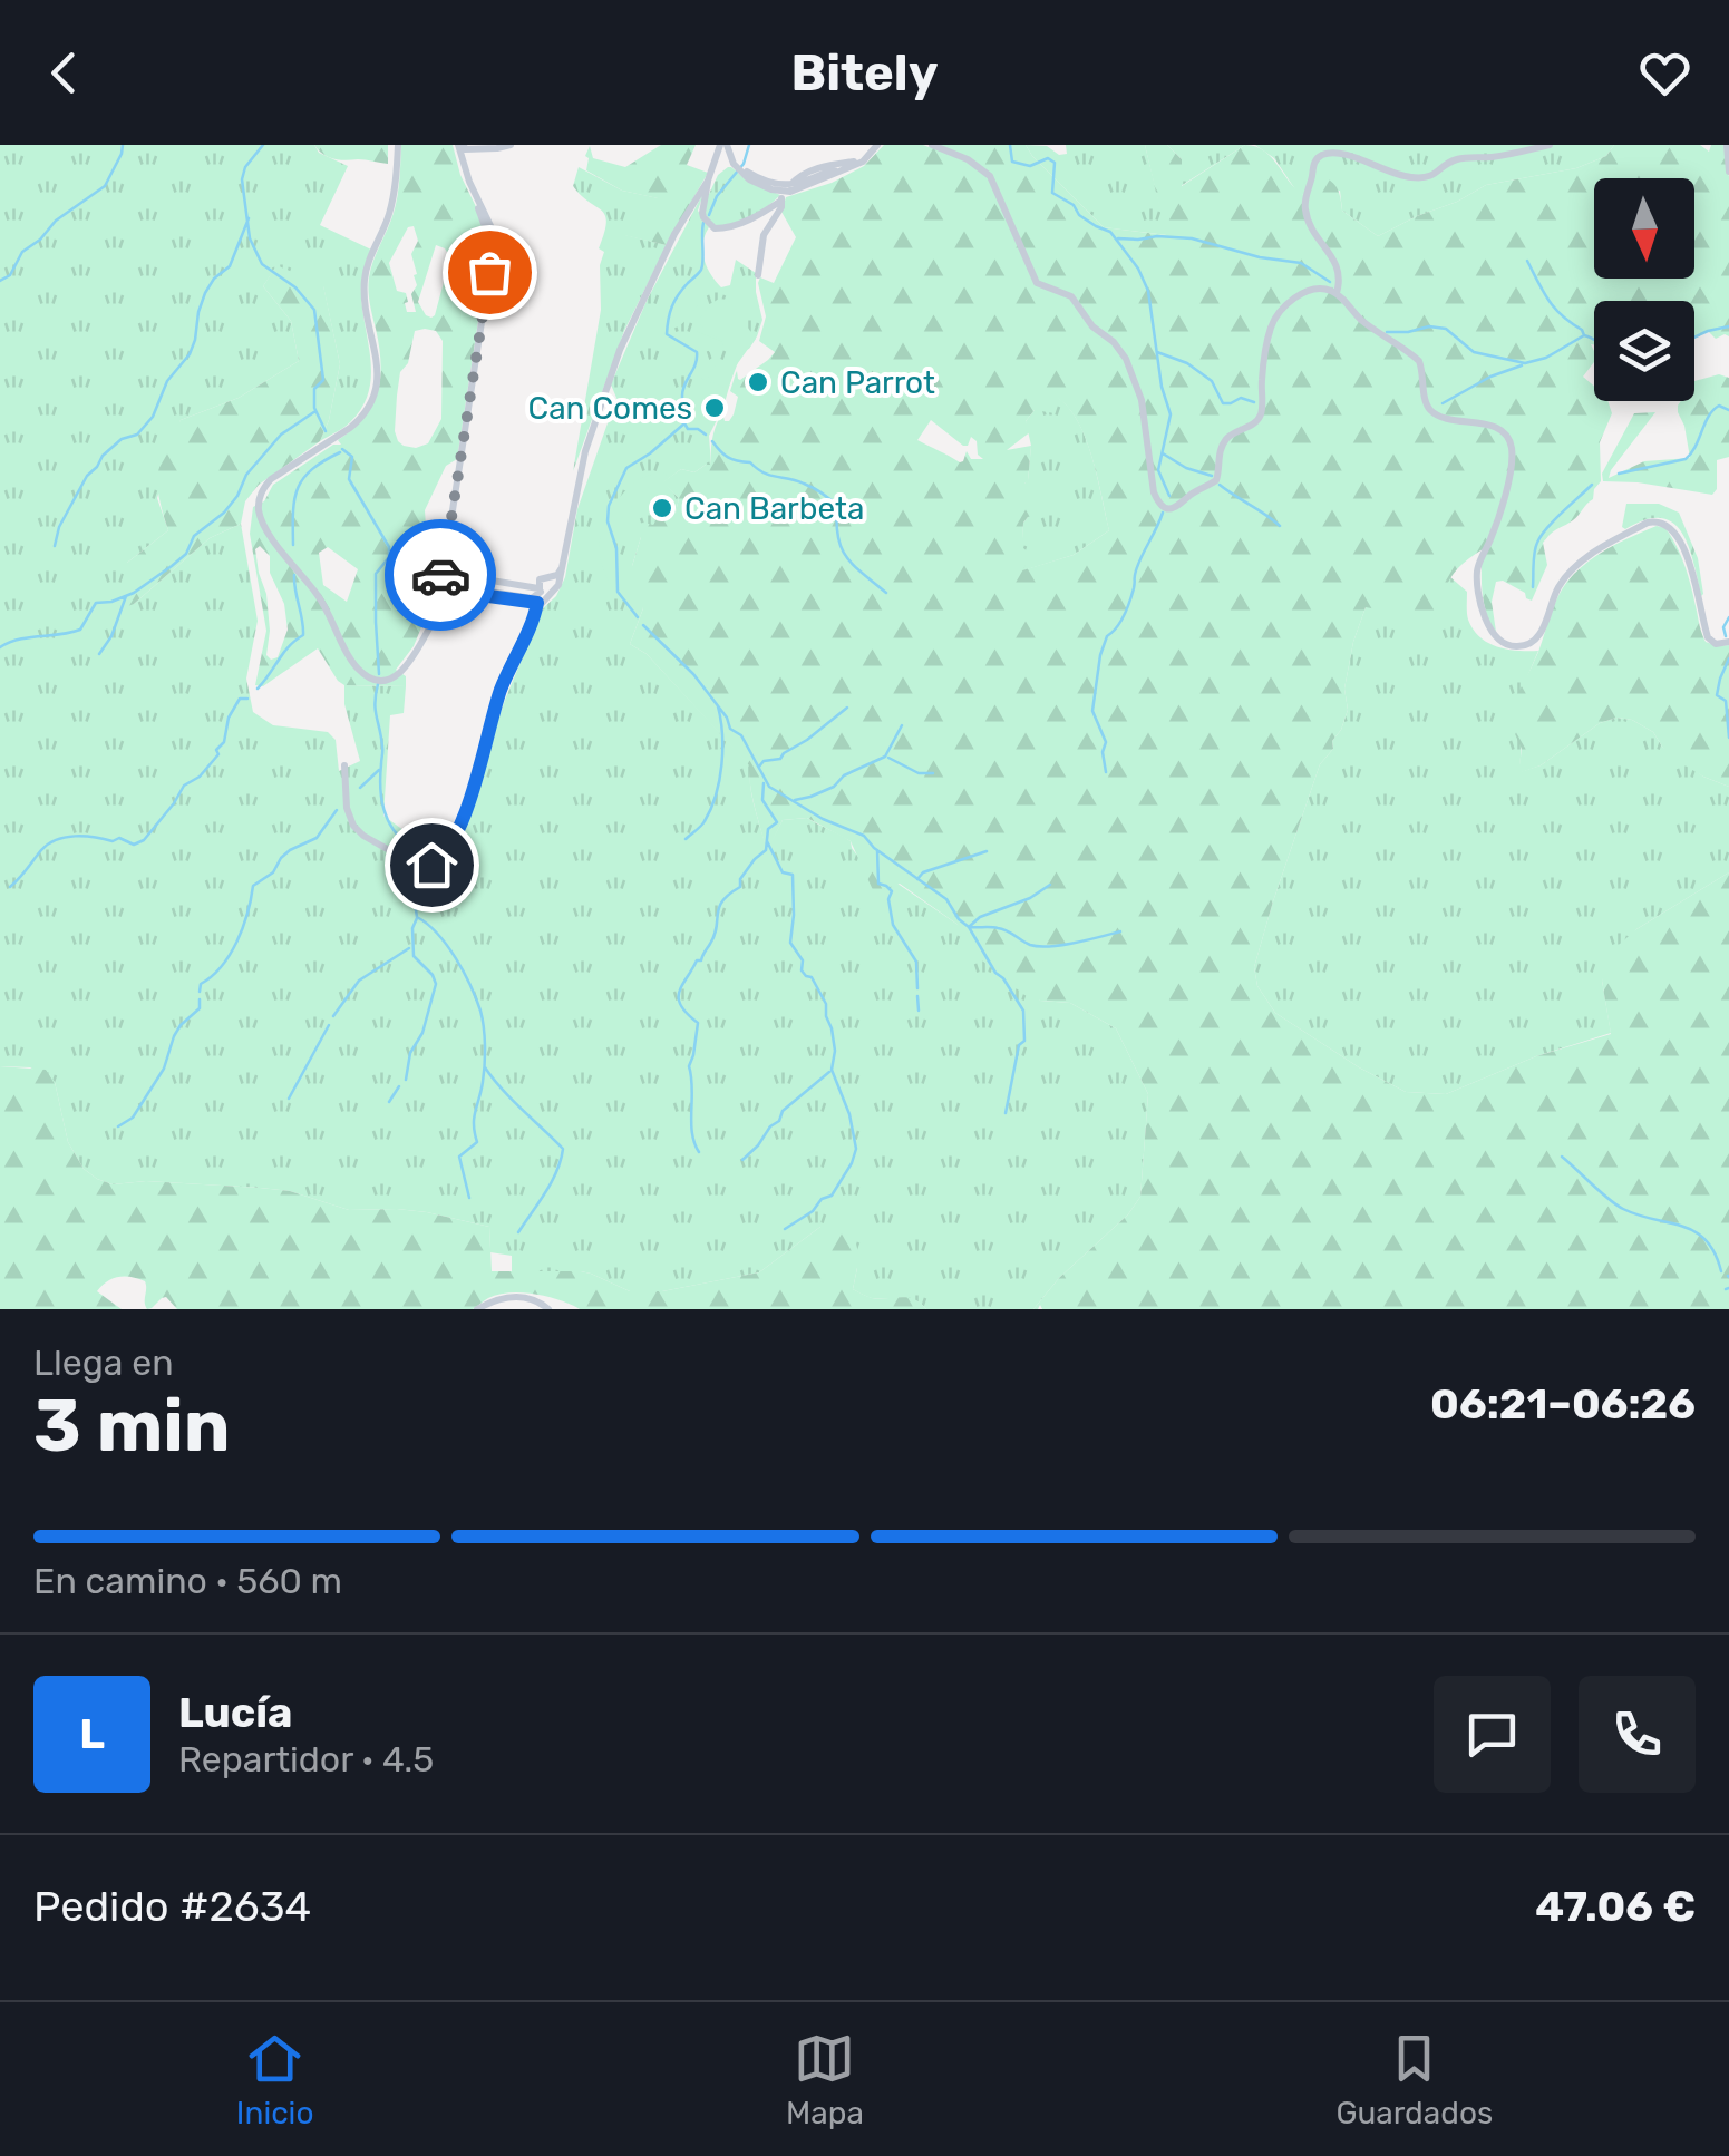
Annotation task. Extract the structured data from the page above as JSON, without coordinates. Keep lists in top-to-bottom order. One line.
{"places":["Can Parrot","Can Comes","Can Barbeta"],"north":"bottom","page":{"header":"Bitely","heading":["3 min","Llega en","06:21–06:26"],"panel":["Lucía","Repartidor · 4.5","Pedido #2634","47.06 €"],"bar":"En camino · 560 m","round":"L","tabs":["Inicio","Mapa","Guardados"]}}
